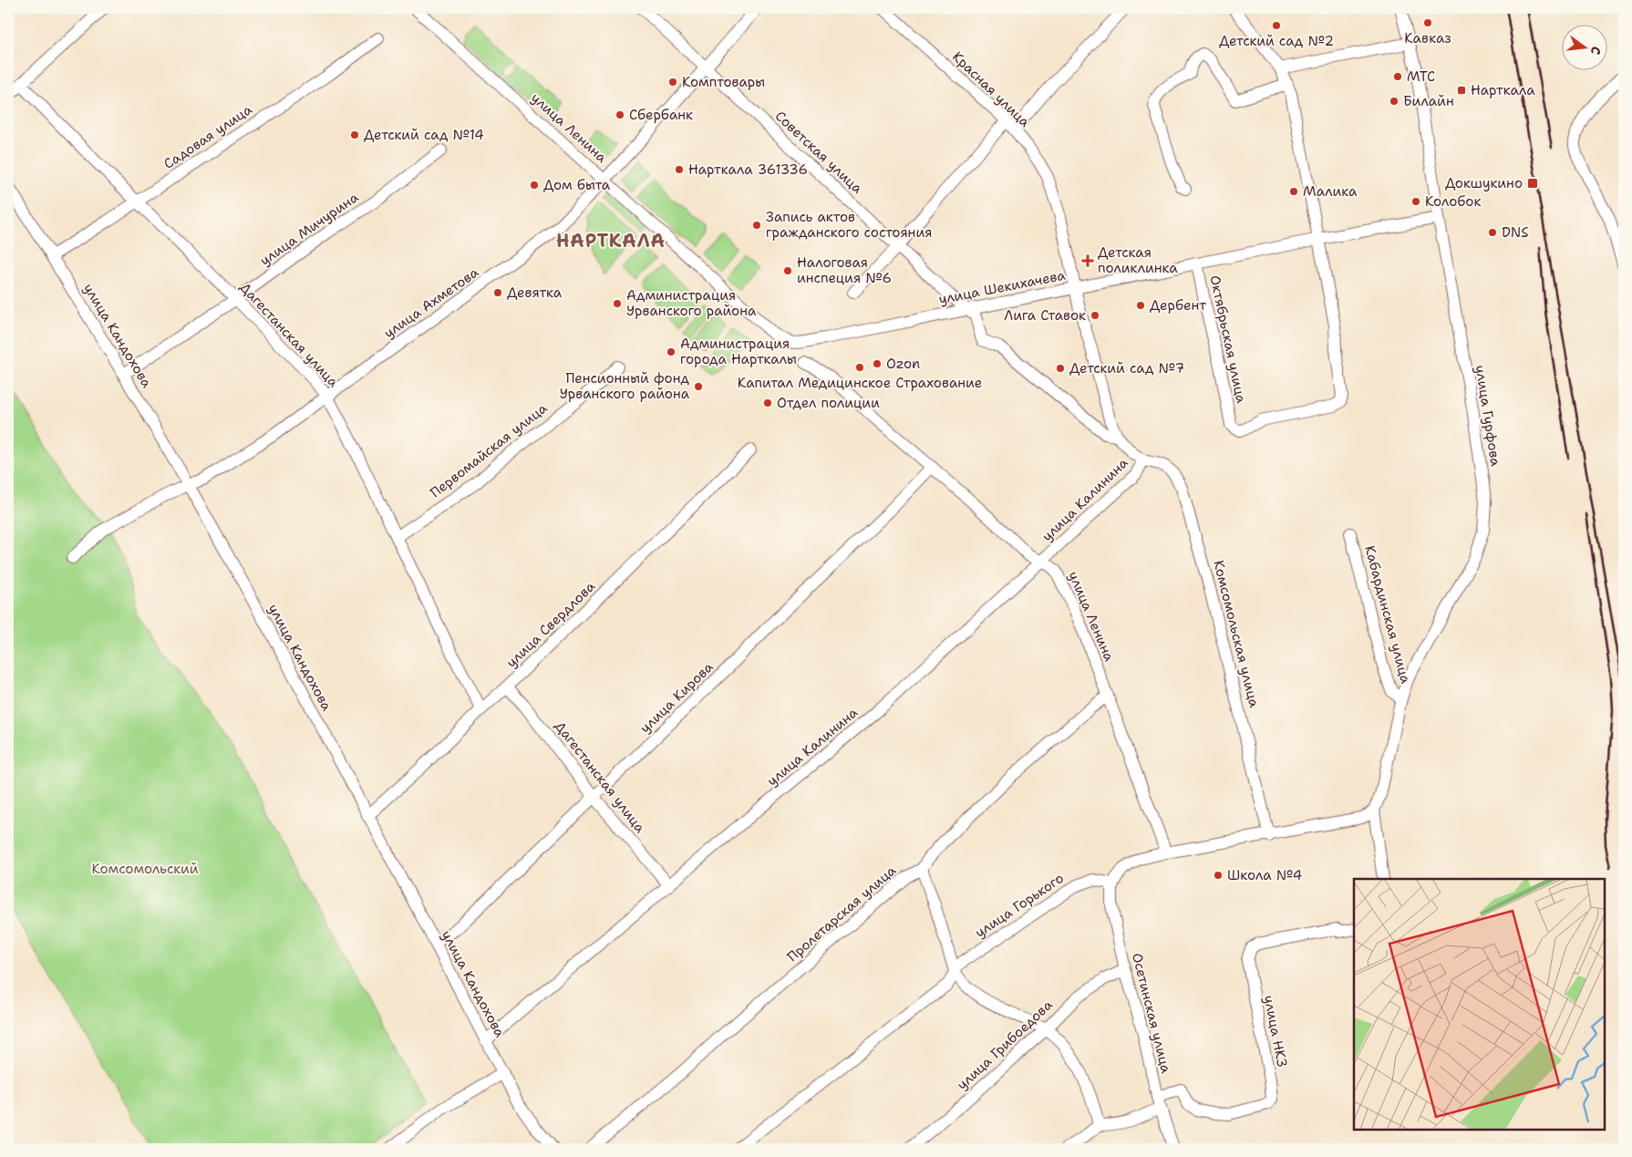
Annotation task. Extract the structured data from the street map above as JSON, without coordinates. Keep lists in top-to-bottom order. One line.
{"streets":{"street":["Красная улица","улица Ленина","Садовая улица","Советская улица","улица Мичурина","улица Шекихачева","улица Ахметова","Дагестанская улица","улица Кандохова","Октябрьская улица","улица Гурфова","Первомайская улица","улица Калинина","Кабардинская улица","улица Свердлова","Комсомольская улица","улица Кирова","улица Горького","Пролетарская улица","Осетинская улица","улица НКЗ","улица Грибоедова"]},"crossings":[["Красная улица","Советская улица"],["Красная улица","улица Шекихачева"],["Красная улица","улица Калинина"],["Красная улица","Комсомольская улица"],["улица Ленина","улица Шекихачева"],["улица Ленина","улица Ахметова"],["улица Ленина","улица Калинина"],["улица Ленина","улица Кирова"],["улица Ленина","Пролетарская улица"],["Садовая улица","Дагестанская улица"],["Садовая улица","улица Кандохова"],["Советская улица","улица Шекихачева"],["Советская улица","улица Ахметова"],["улица Мичурина","Дагестанская улица"],["улица Мичурина","улица Кандохова"],["улица Шекихачева","Октябрьская улица"],["улица Шекихачева","улица Гурфова"],["улица Ахметова","Дагестанская улица"],["улица Ахметова","улица Кандохова"],["Дагестанская улица","Первомайская улица"],["Дагестанская улица","улица Калинина"],["Дагестанская улица","улица Свердлова"],["Дагестанская улица","улица Кирова"],["улица Кандохова","улица Калинина"],["улица Кандохова","улица Свердлова"],["улица Кандохова","улица Кирова"],["улица Гурфова","Кабардинская улица"],["улица Калинина","Комсомольская улица"],["улица Горького","Осетинская улица"],["Осетинская улица","улица НКЗ"],["Осетинская улица","улица Грибоедова"]],"districts":["НАРТКАЛА"],"parks":["Комсомольский"],"places":{"other":["Кавказ","Детский сад №2","МТС","Комптовары","Билайн","Сбербанк","Детский сад №14","Нарткала 361336","Дом быта","Малика","Колобок","Запись актов гражданского состояния","DNS","Налоговая инспеция №6","Девятка","Администрация Урванского района","Дербент","Лига Ставок","Администрация города Нарткалы","Ozon","Капитал Медицинское Страхование","Детский сад №7","Пенсионный фонд Урванского района","Отдел полиции","Школа №4"],"transit":["Нарткала","Докшукино"],"health":["Детская поликлинка"]},"north":"right"}
